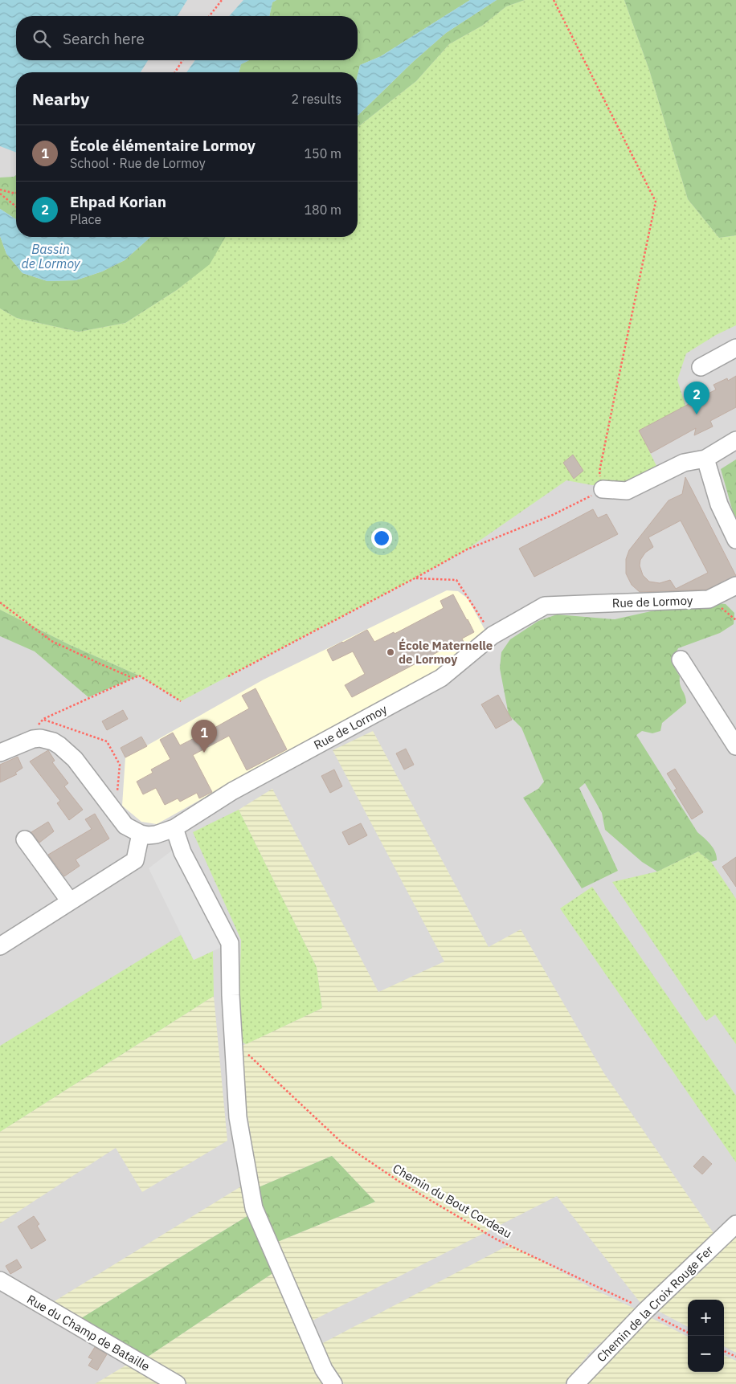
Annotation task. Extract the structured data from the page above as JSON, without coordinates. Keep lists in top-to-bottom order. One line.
{"streets":{"street":["Rue de Lormoy","Chemin de la Croix Rouge Fer","Rue du Champ de Bataille"],"path":["Chemin du Bout Cordeau"]},"crossings":[["Chemin du Bout Cordeau","Chemin de la Croix Rouge Fer"]],"water":["Bassin de Lormoy"],"places":["École Maternelle de Lormoy"],"page":{"search":"Search here","heading":["Nearby","2 results"],"list":[{"mark":"1","name":"École élémentaire Lormoy","note":"School · Rue de Lormoy","value":"150 m"},{"mark":"2","name":"Ehpad Korian","note":"Place","value":"180 m"}],"pins":["2","1"],"map_buttons":["+","−"]}}
